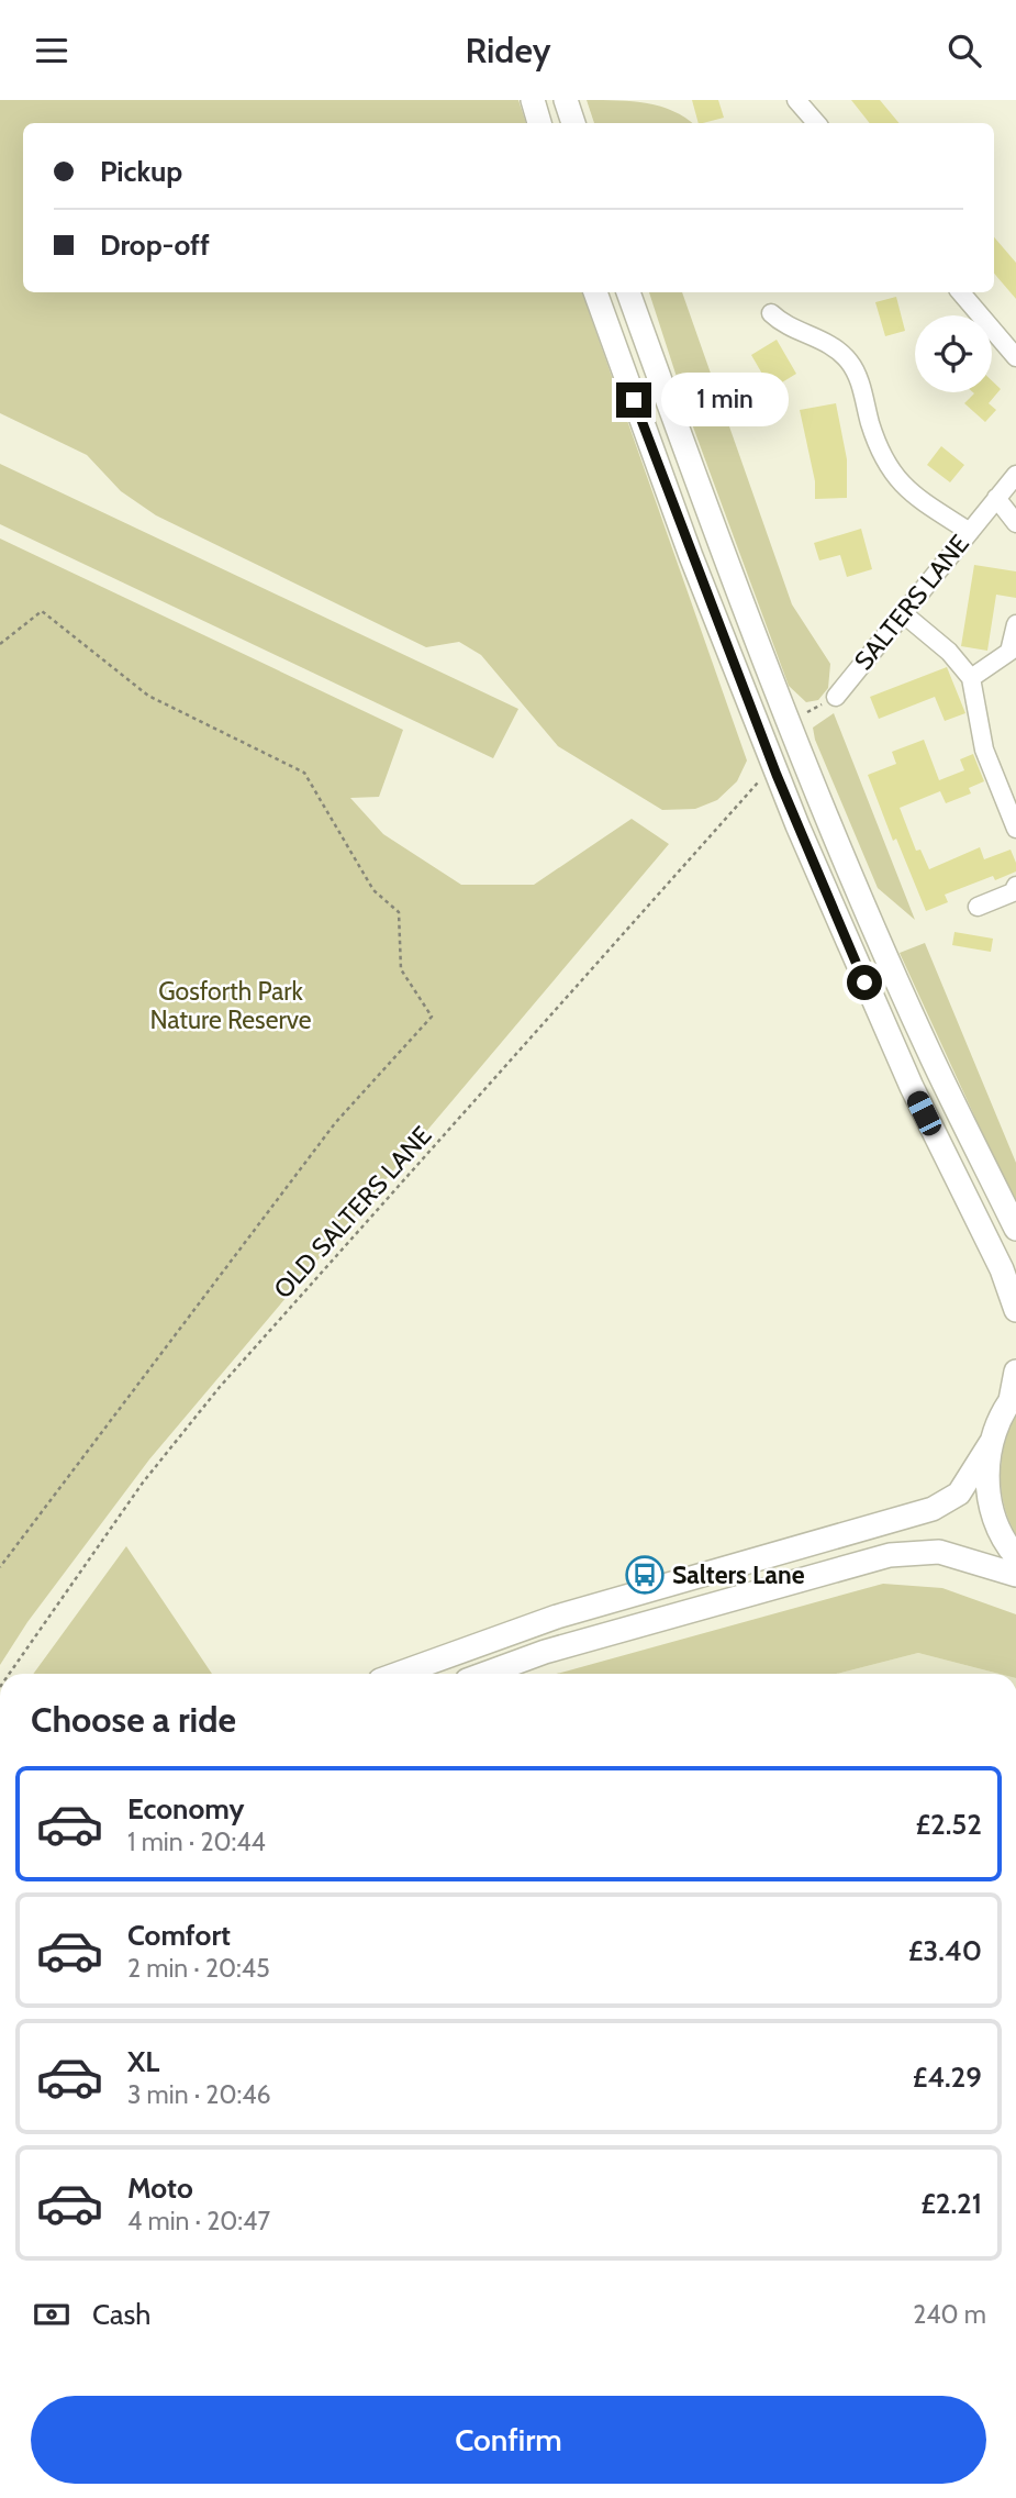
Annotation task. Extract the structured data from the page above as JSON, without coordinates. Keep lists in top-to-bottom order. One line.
{"streets":{"street":["SALTERS LANE"],"path":["OLD SALTERS LANE"]},"parks":["Gosforth Park Nature Reserve"],"places":{"bus stop":["Salters Lane"]},"page":{"header":"Ridey","banner":["Pickup","Drop-off"],"bubble":"1 min","heading":"Choose a ride","list":[{"name":"Economy","note":"1 min · 20:44","value":"£2.52"},{"name":"Comfort","note":"2 min · 20:45","value":"£3.40"},{"name":"XL","note":"3 min · 20:46","value":"£4.29"},{"name":"Moto","note":"4 min · 20:47","value":"£2.21"}],"pay":["Cash","240 m"],"buttons":"Confirm"}}
